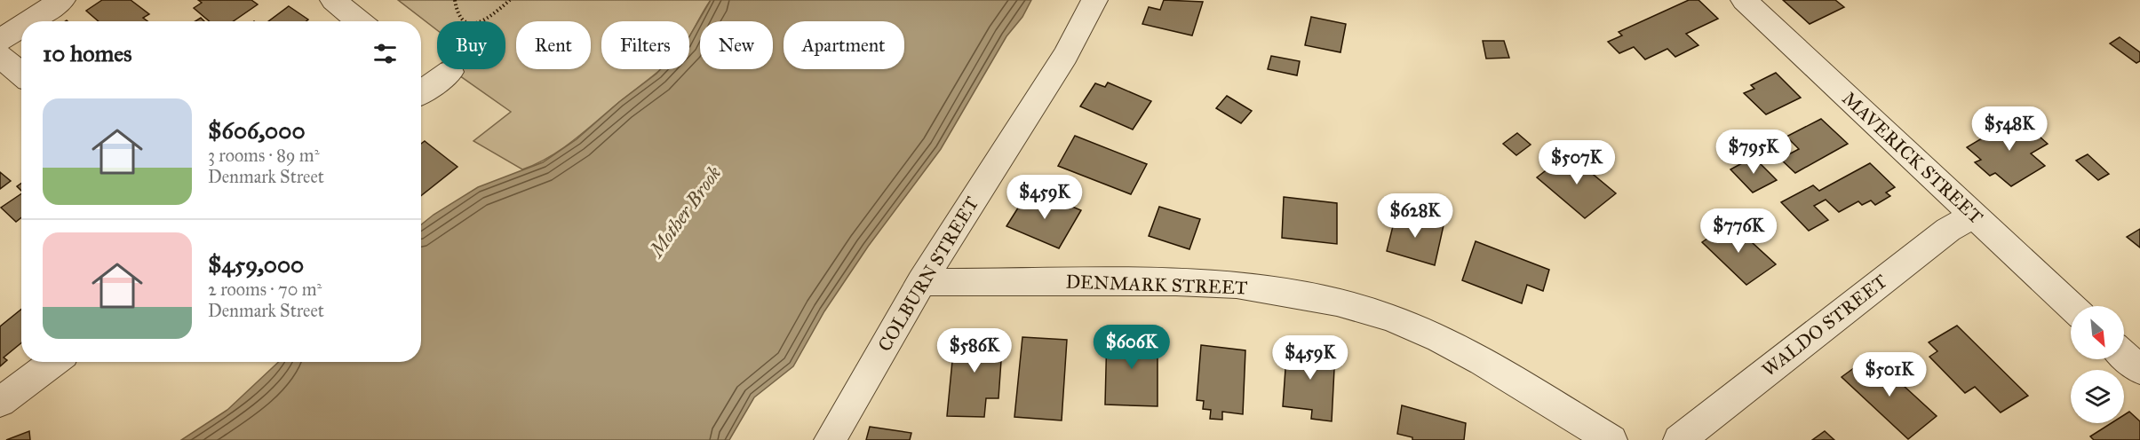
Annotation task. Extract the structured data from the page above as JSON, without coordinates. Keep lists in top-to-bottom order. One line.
{"streets":{"street":["MAVERICK STREET","COLBURN STREET","DENMARK STREET","WALDO STREET"]},"crossings":[["MAVERICK STREET","WALDO STREET"],["COLBURN STREET","DENMARK STREET"]],"water":["Mother Brook"],"north":"bottom right","page":{"chip":["Buy","Rent","Filters","New","Apartment"],"heading":"10 homes","list":[{"name":"$606,000","note":"3 rooms · 89 m² · Denmark Street"},{"name":"$459,000","note":"2 rooms · 70 m² · Denmark Street"}],"price":["$548K","$795K","$507K","$459K","$628K","$776K","$606K","$586K","$459K","$501K"]}}
